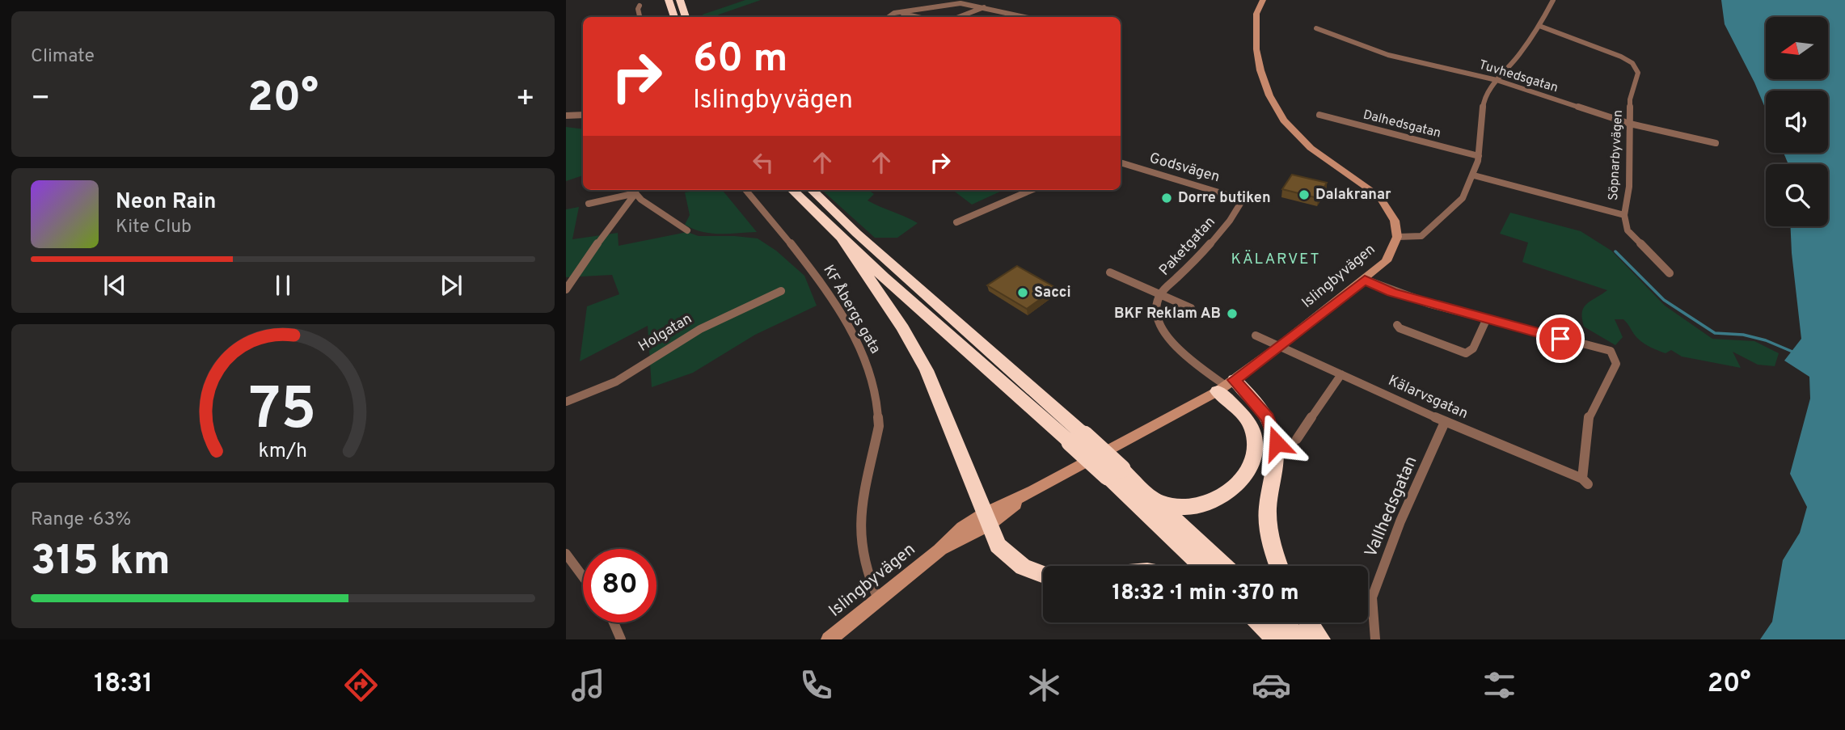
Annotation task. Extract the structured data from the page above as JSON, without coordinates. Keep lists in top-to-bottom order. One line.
{"streets":{"street":["Tuvhedsgatan","Dalhedsgatan","Söpnarbyvägen","Godsvägen","Paketgatan","Islingbyvägen","KF Åbergs gata","Holgatan","Kälarvsgatan","Vallhedsgatan"]},"crossings":[["Tuvhedsgatan","Söpnarbyvägen"],["Godsvägen","Paketgatan"],["Paketgatan","Islingbyvägen"],["Islingbyvägen","KF Åbergs gata"],["Islingbyvägen","Kälarvsgatan"],["Kälarvsgatan","Vallhedsgatan"]],"districts":["KÄLARVET"],"places":["Dalakranar","Dorre butiken","Sacci","BKF Reklam AB"],"north":"left","page":{"tile":["Climate",["Range · 63%","315 km"]],"turn":["60 m","Islingbyvägen"],"heat":["−","20°","+"],"song":["Neon Rain","Kite Club"],"limit":"80","trip":"18:32 · 1 min · 370 m","tabs":["18:31","20°"],"gauge":["75","km/h"]}}
